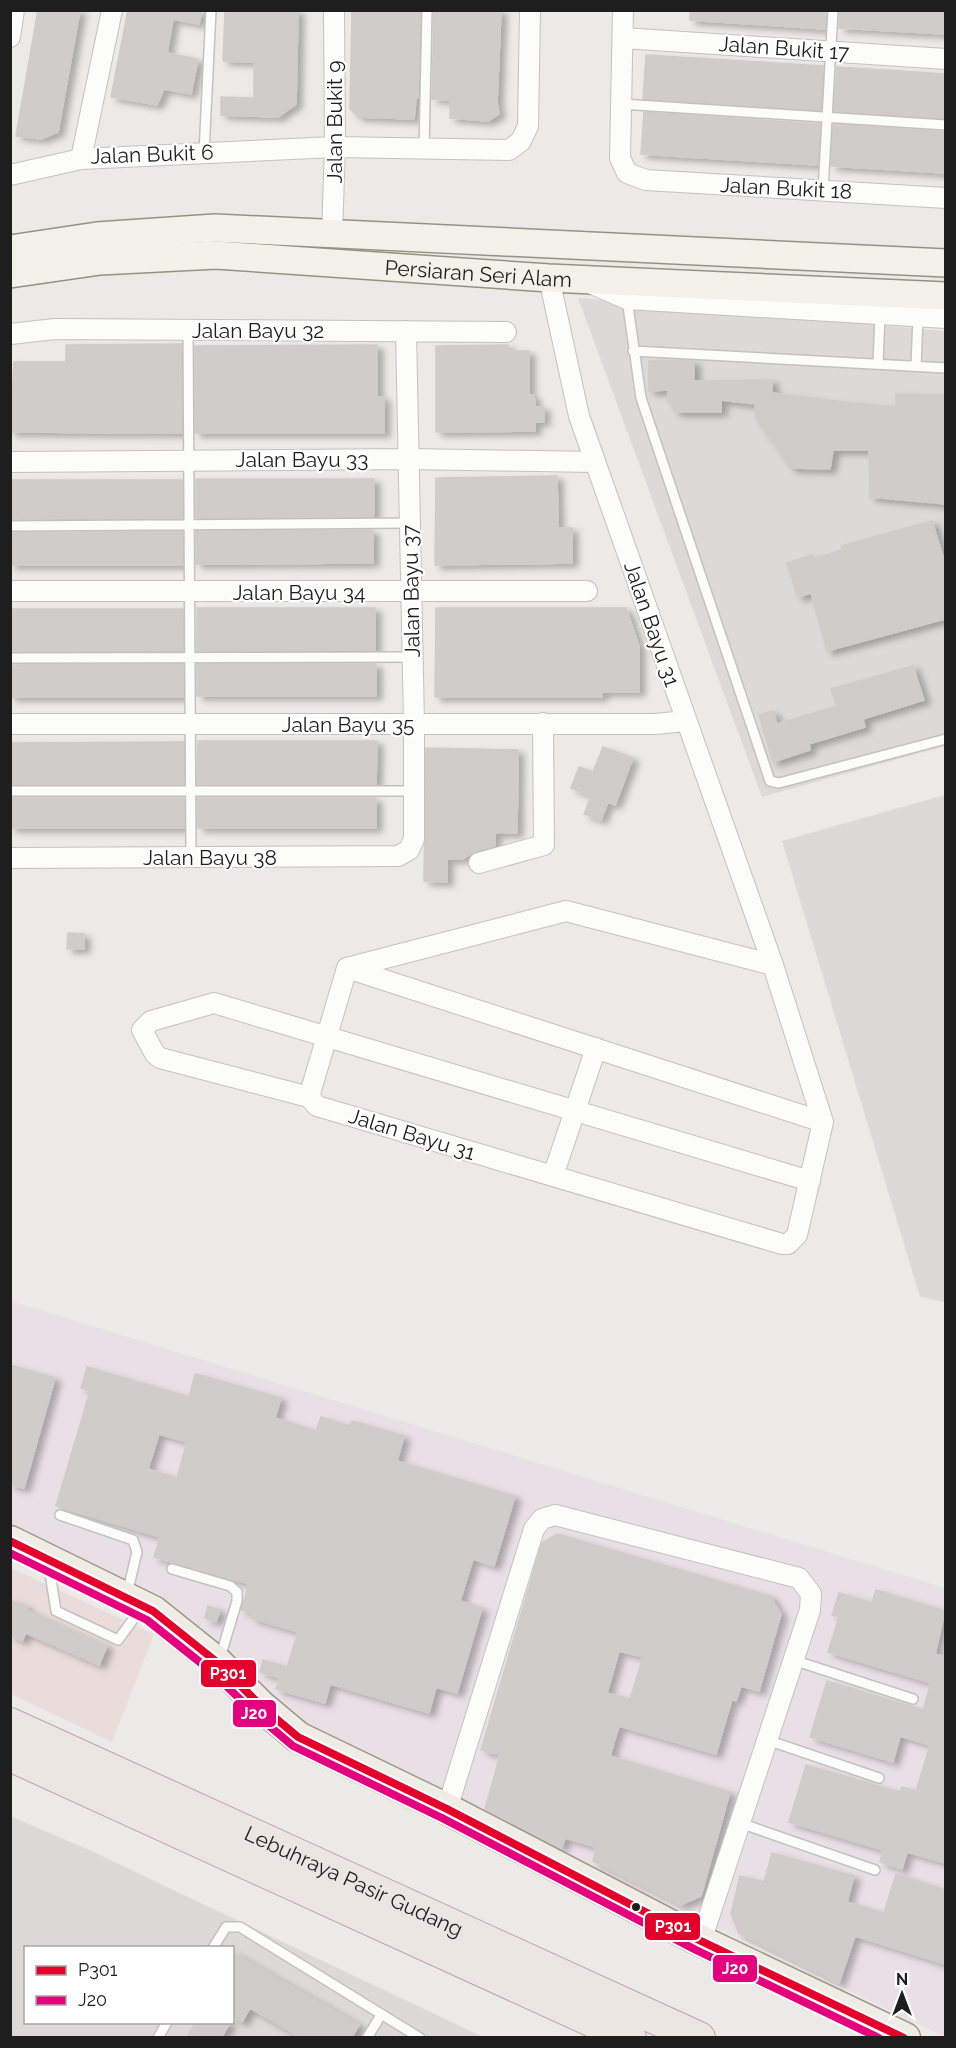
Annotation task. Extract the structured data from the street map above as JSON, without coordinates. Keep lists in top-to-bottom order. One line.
{"streets":{"highway":["Lebuhraya Pasir Gudang"],"main road":["Persiaran Seri Alam"],"street":["Jalan Bukit 17","Jalan Bukit 9","Jalan Bukit 6","Jalan Bukit 18","Jalan Bayu 32","Jalan Bayu 33","Jalan Bayu 37","Jalan Bayu 34","Jalan Bayu 31","Jalan Bayu 35","Jalan Bayu 38"]},"crossings":[["Jalan Bukit 9","Jalan Bukit 6"],["Jalan Bukit 9","Persiaran Seri Alam"],["Persiaran Seri Alam","Jalan Bayu 31"],["Jalan Bayu 32","Jalan Bayu 37"],["Jalan Bayu 33","Jalan Bayu 37"],["Jalan Bayu 33","Jalan Bayu 31"],["Jalan Bayu 37","Jalan Bayu 34"],["Jalan Bayu 37","Jalan Bayu 35"],["Jalan Bayu 37","Jalan Bayu 38"],["Jalan Bayu 31","Jalan Bayu 35"]],"lines":["transit line P301","transit line J20"],"legend":["P301","J20"],"north":"top"}
